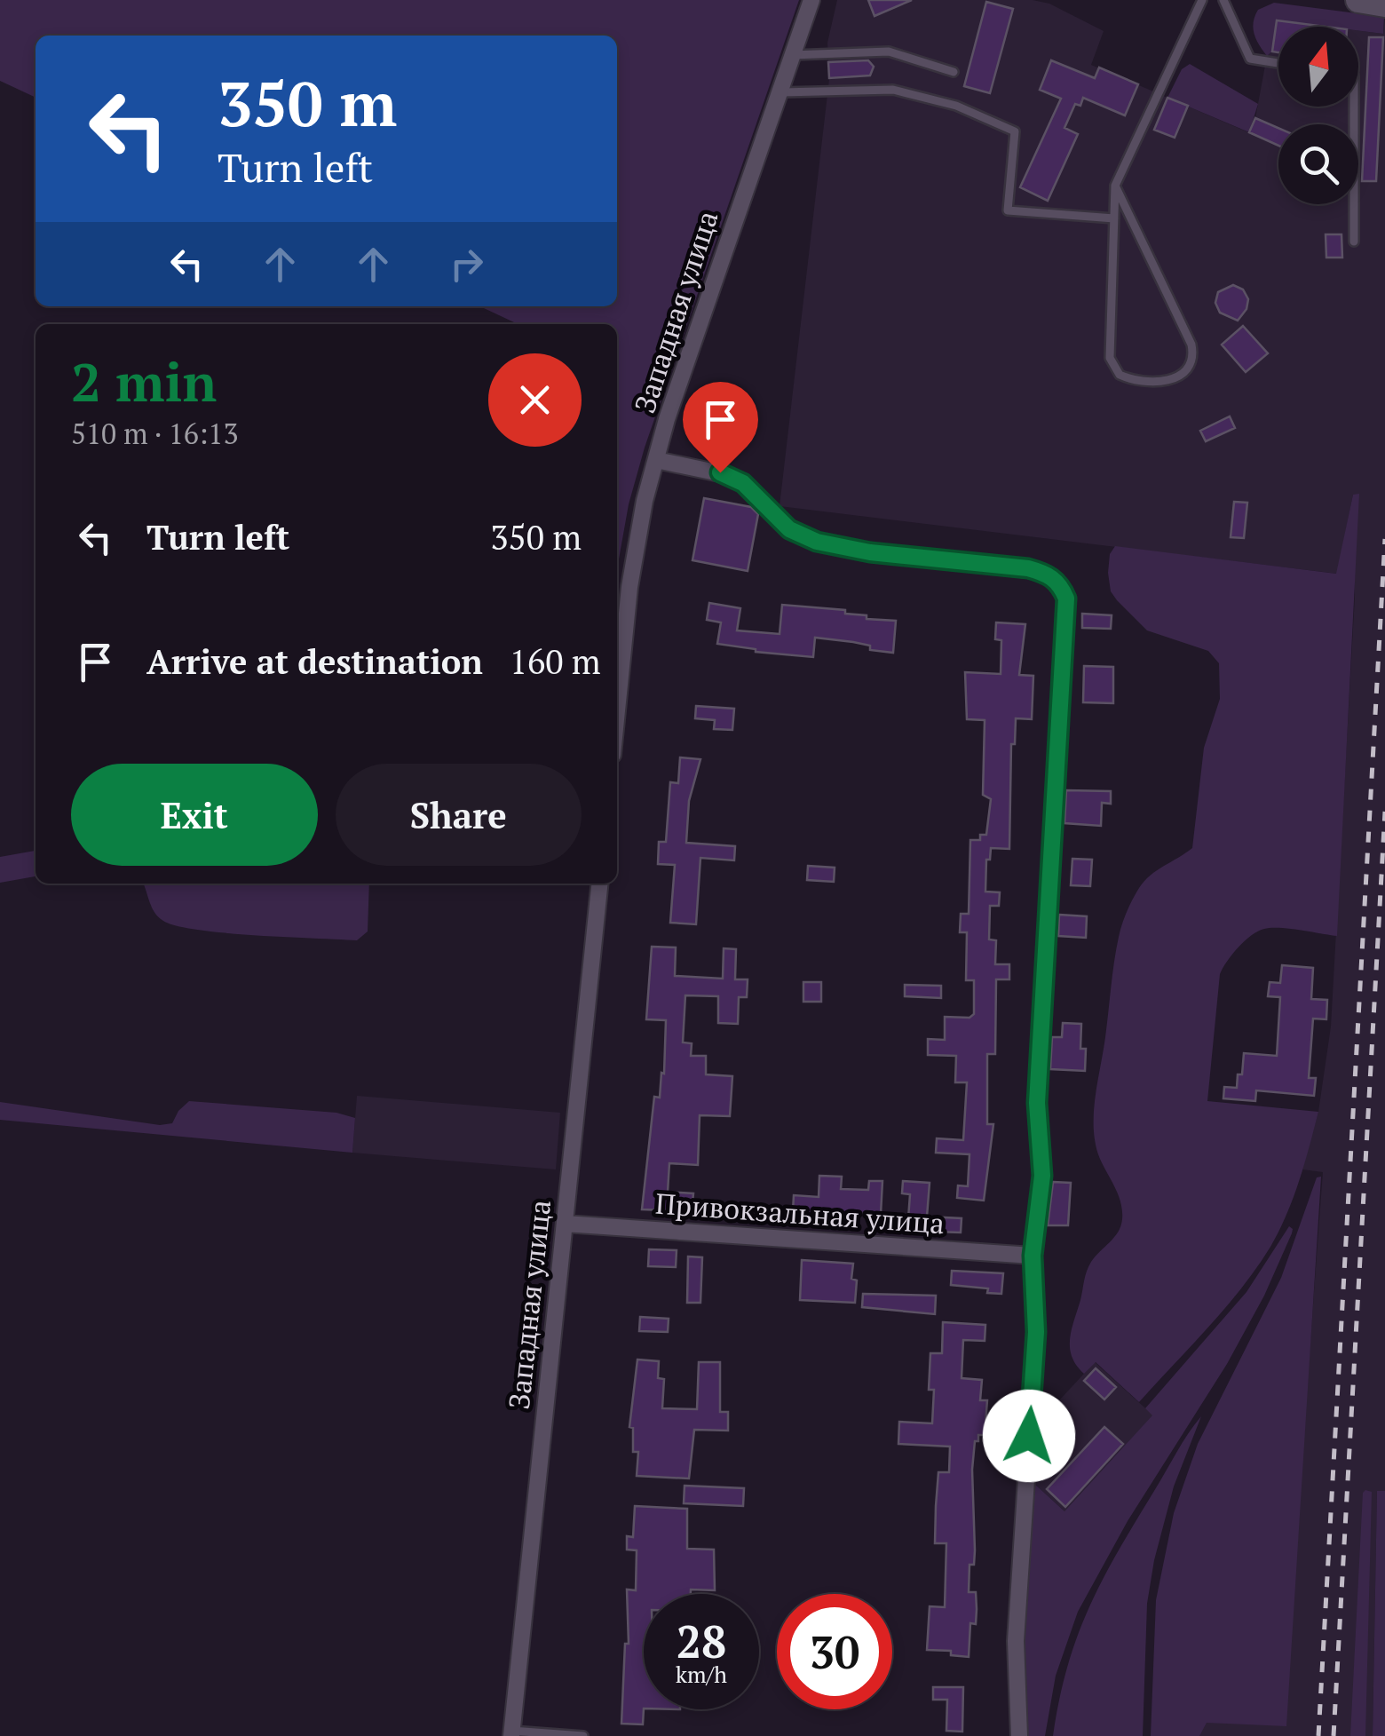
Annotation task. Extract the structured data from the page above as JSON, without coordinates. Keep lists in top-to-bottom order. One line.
{"streets":{"street":["Западная улица","Привокзальная улица"]},"crossings":[["Западная улица","Привокзальная улица"]],"north":"top","page":{"turn":["350 m","Turn left"],"heading":["2 min","510 m · 16:13"],"list":[{"name":"Turn left","value":"350 m"},{"name":"Arrive at destination","value":"160 m"}],"buttons":["Exit","Share"],"speed":"28 km/h","limit":"30"}}
